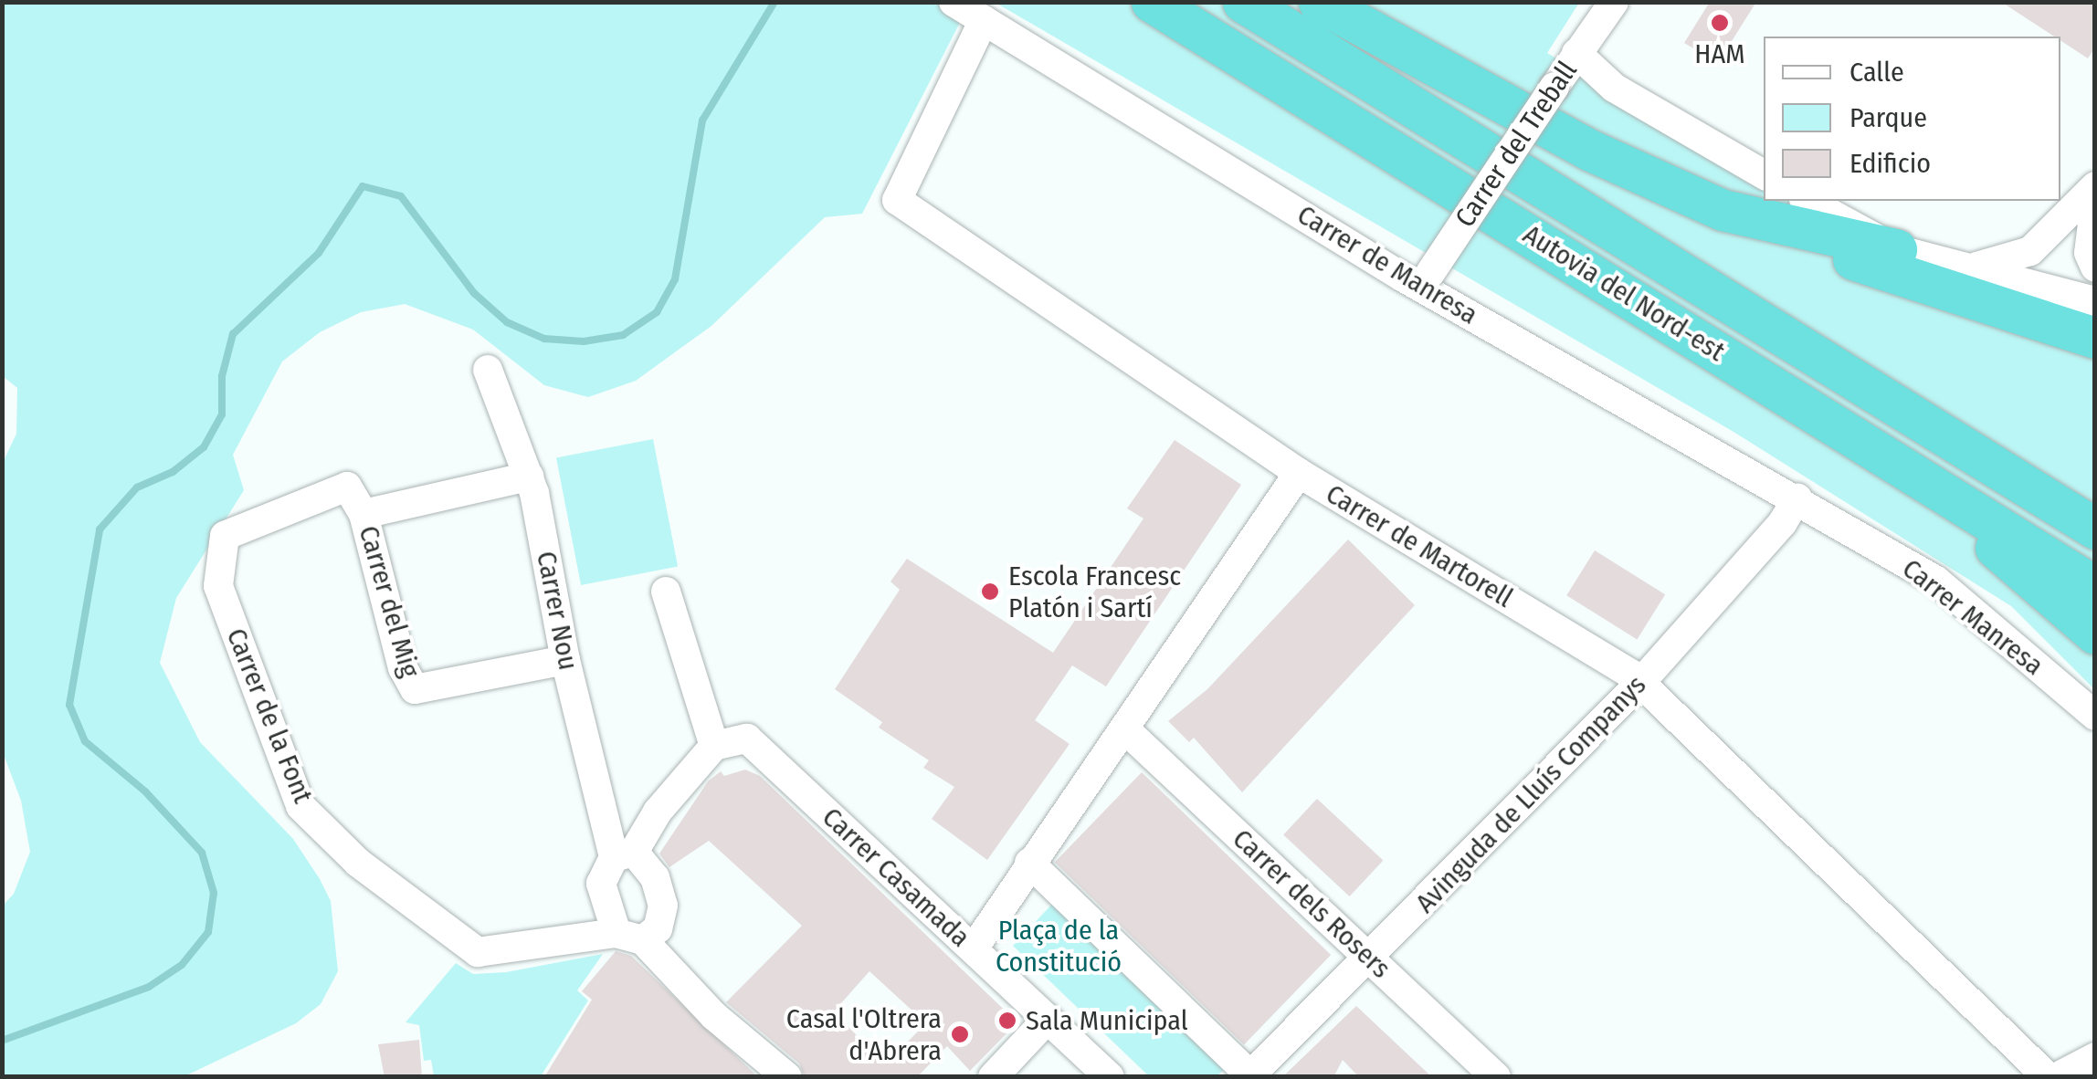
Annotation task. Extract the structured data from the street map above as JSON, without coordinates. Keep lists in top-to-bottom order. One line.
{"streets":{"highway":["Autovia del Nord-est"],"street":["Carrer del Treball","Carrer de Manresa","Carrer de Martorell","Carrer del Mig","Carrer Nou","Carrer Manresa","Carrer de la Font","Avinguda de Lluís Companys","Carrer Casamada","Carrer dels Rosers"]},"crossings":[["Carrer del Treball","Carrer de Manresa"],["Carrer de Manresa","Carrer de Martorell"],["Carrer de Manresa","Carrer Manresa"],["Carrer de Manresa","Avinguda de Lluís Companys"],["Carrer de Martorell","Avinguda de Lluís Companys"],["Carrer del Mig","Carrer Nou"],["Carrer del Mig","Carrer de la Font"],["Carrer Manresa","Avinguda de Lluís Companys"],["Avinguda de Lluís Companys","Carrer dels Rosers"]],"parks":["Plaça de la Constitució"],"places":["HAM","Escola Francesc Platón i Sartí","Sala Municipal","Casal l'Oltrera d'Abrera"],"legend":["Calle","Parque","Edificio"]}
